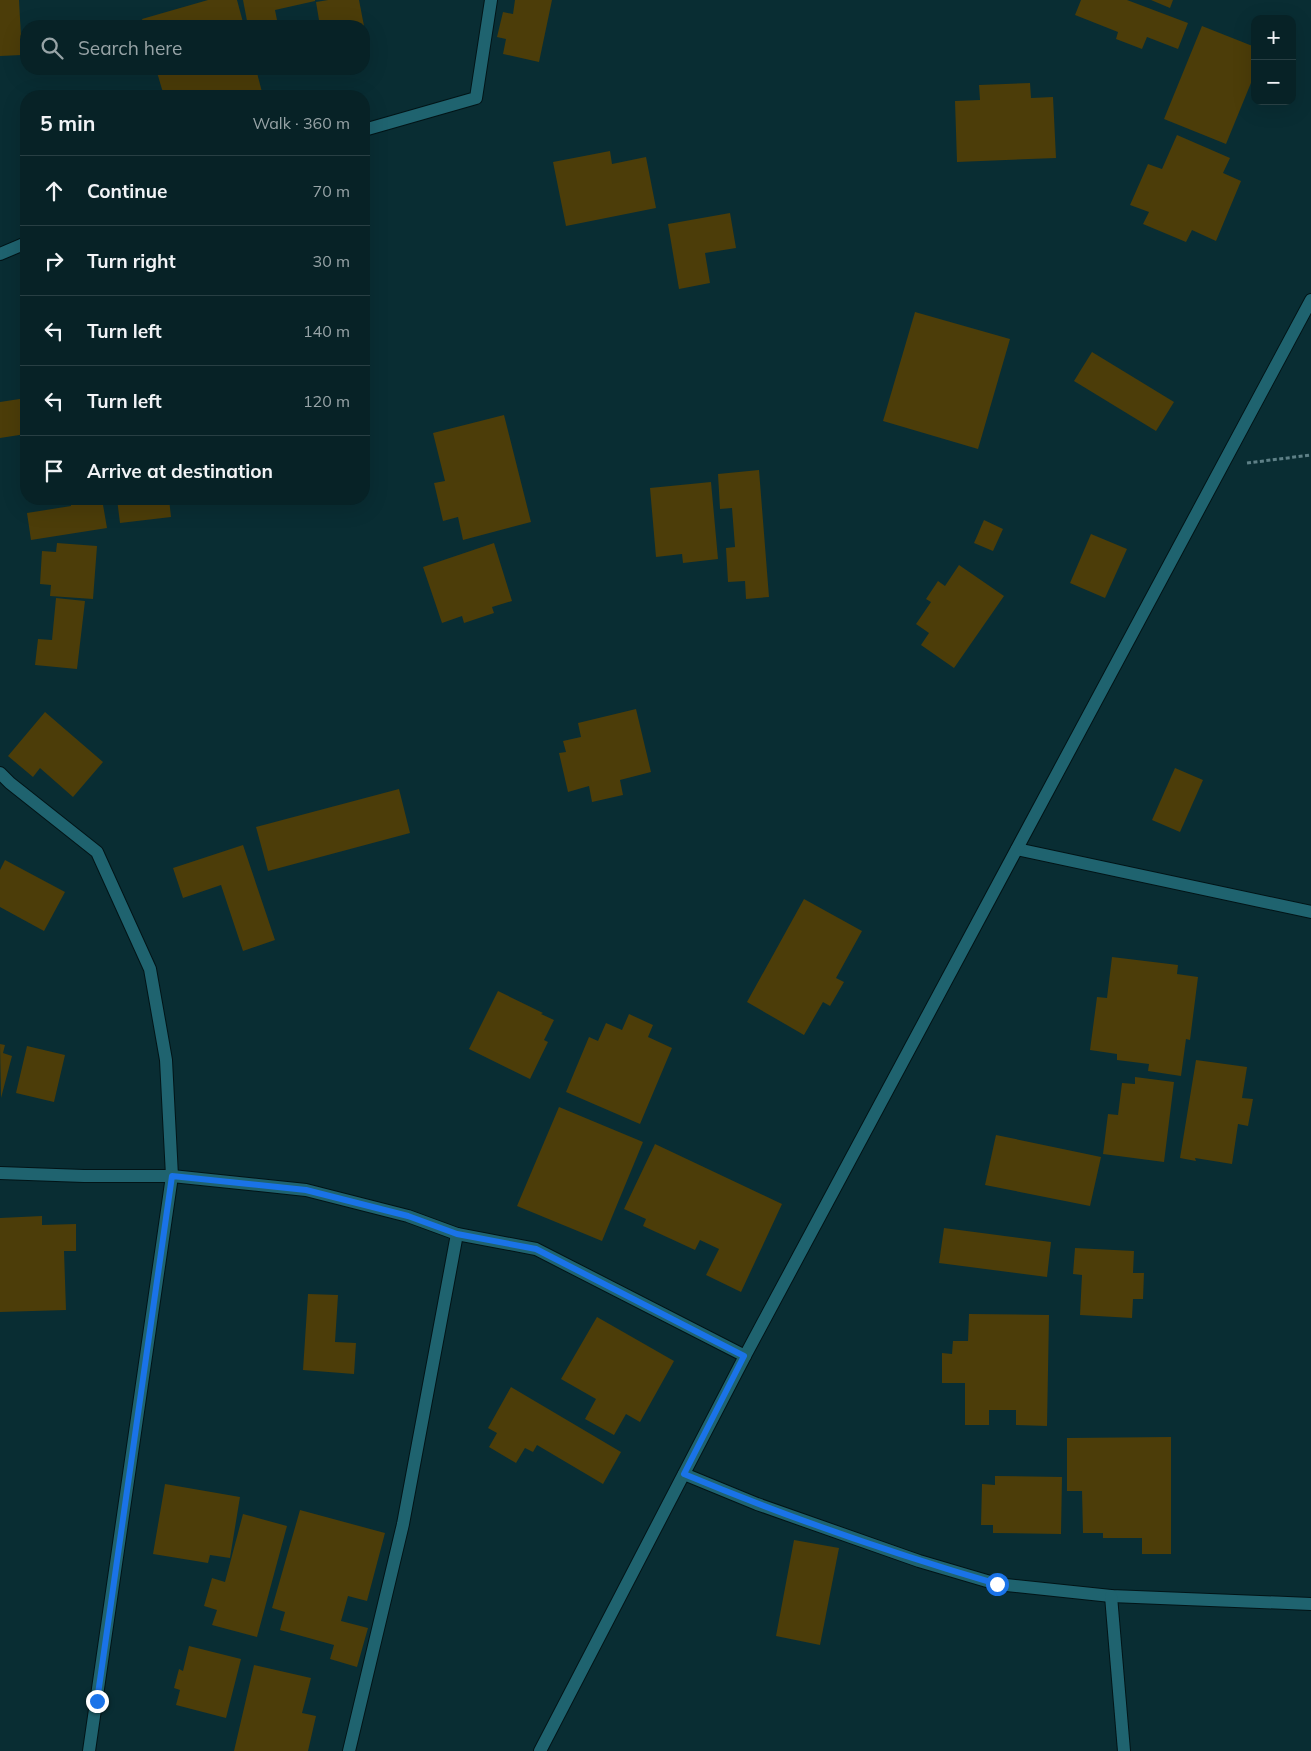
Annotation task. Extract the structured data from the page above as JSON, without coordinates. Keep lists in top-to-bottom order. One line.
{"page":{"map_buttons":["+","−"],"search":"Search here","heading":["5 min","Walk · 360 m"],"list":[["Continue","70 m"],["Turn right","30 m"],["Turn left","140 m"],["Turn left","120 m"],"Arrive at destination"]}}
